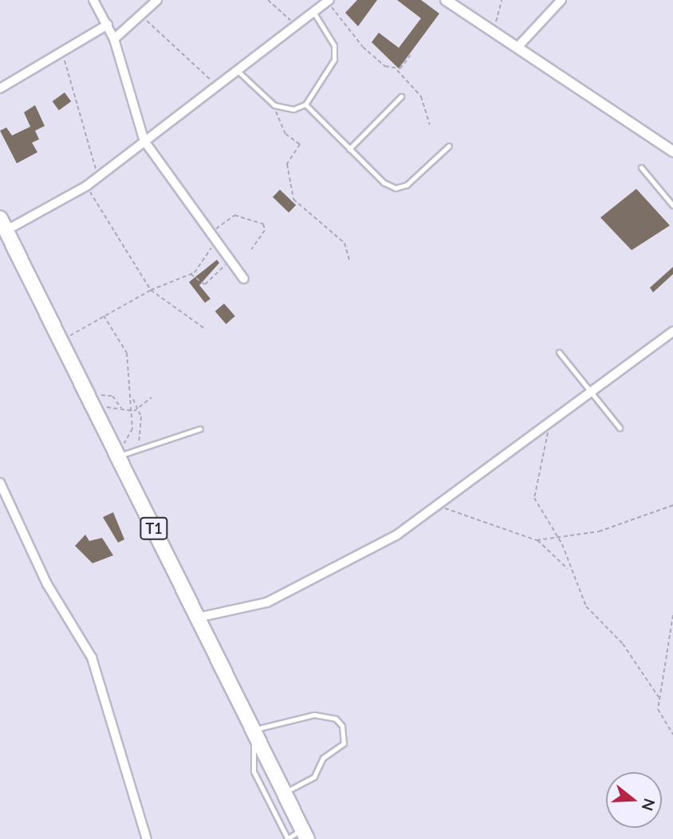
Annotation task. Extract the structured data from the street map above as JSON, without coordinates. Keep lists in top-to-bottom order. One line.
{"streets":{"highway":["T1"]},"north":"right"}
